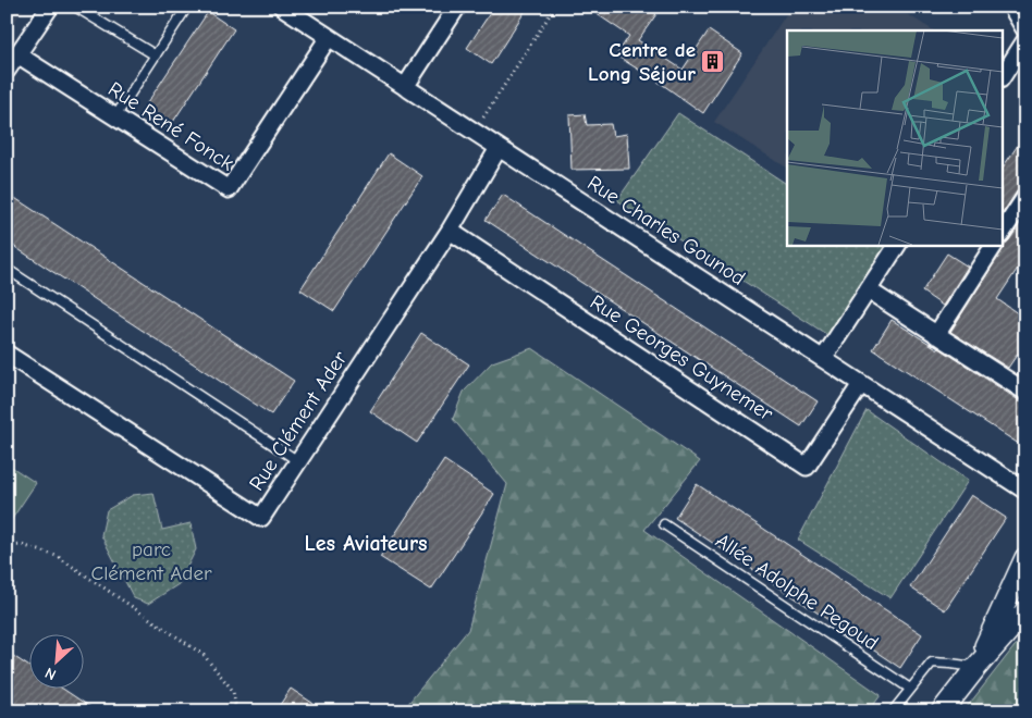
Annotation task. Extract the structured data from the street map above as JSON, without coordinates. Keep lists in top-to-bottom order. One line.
{"streets":{"street":["Rue René Fonck","Rue Charles Gounod","Rue Georges Guynemer","Rue Clément Ader"],"lane":["Allée Adolphe Pegoud"]},"crossings":[["Rue René Fonck","Rue Charles Gounod"],["Rue Charles Gounod","Rue Georges Guynemer"],["Rue Charles Gounod","Rue Clément Ader"],["Rue Georges Guynemer","Rue Clément Ader"]],"districts":["Les Aviateurs"],"parks":["parc Clément Ader"],"places":{"building":["Centre de Long Séjour"]},"north":"bottom left"}
